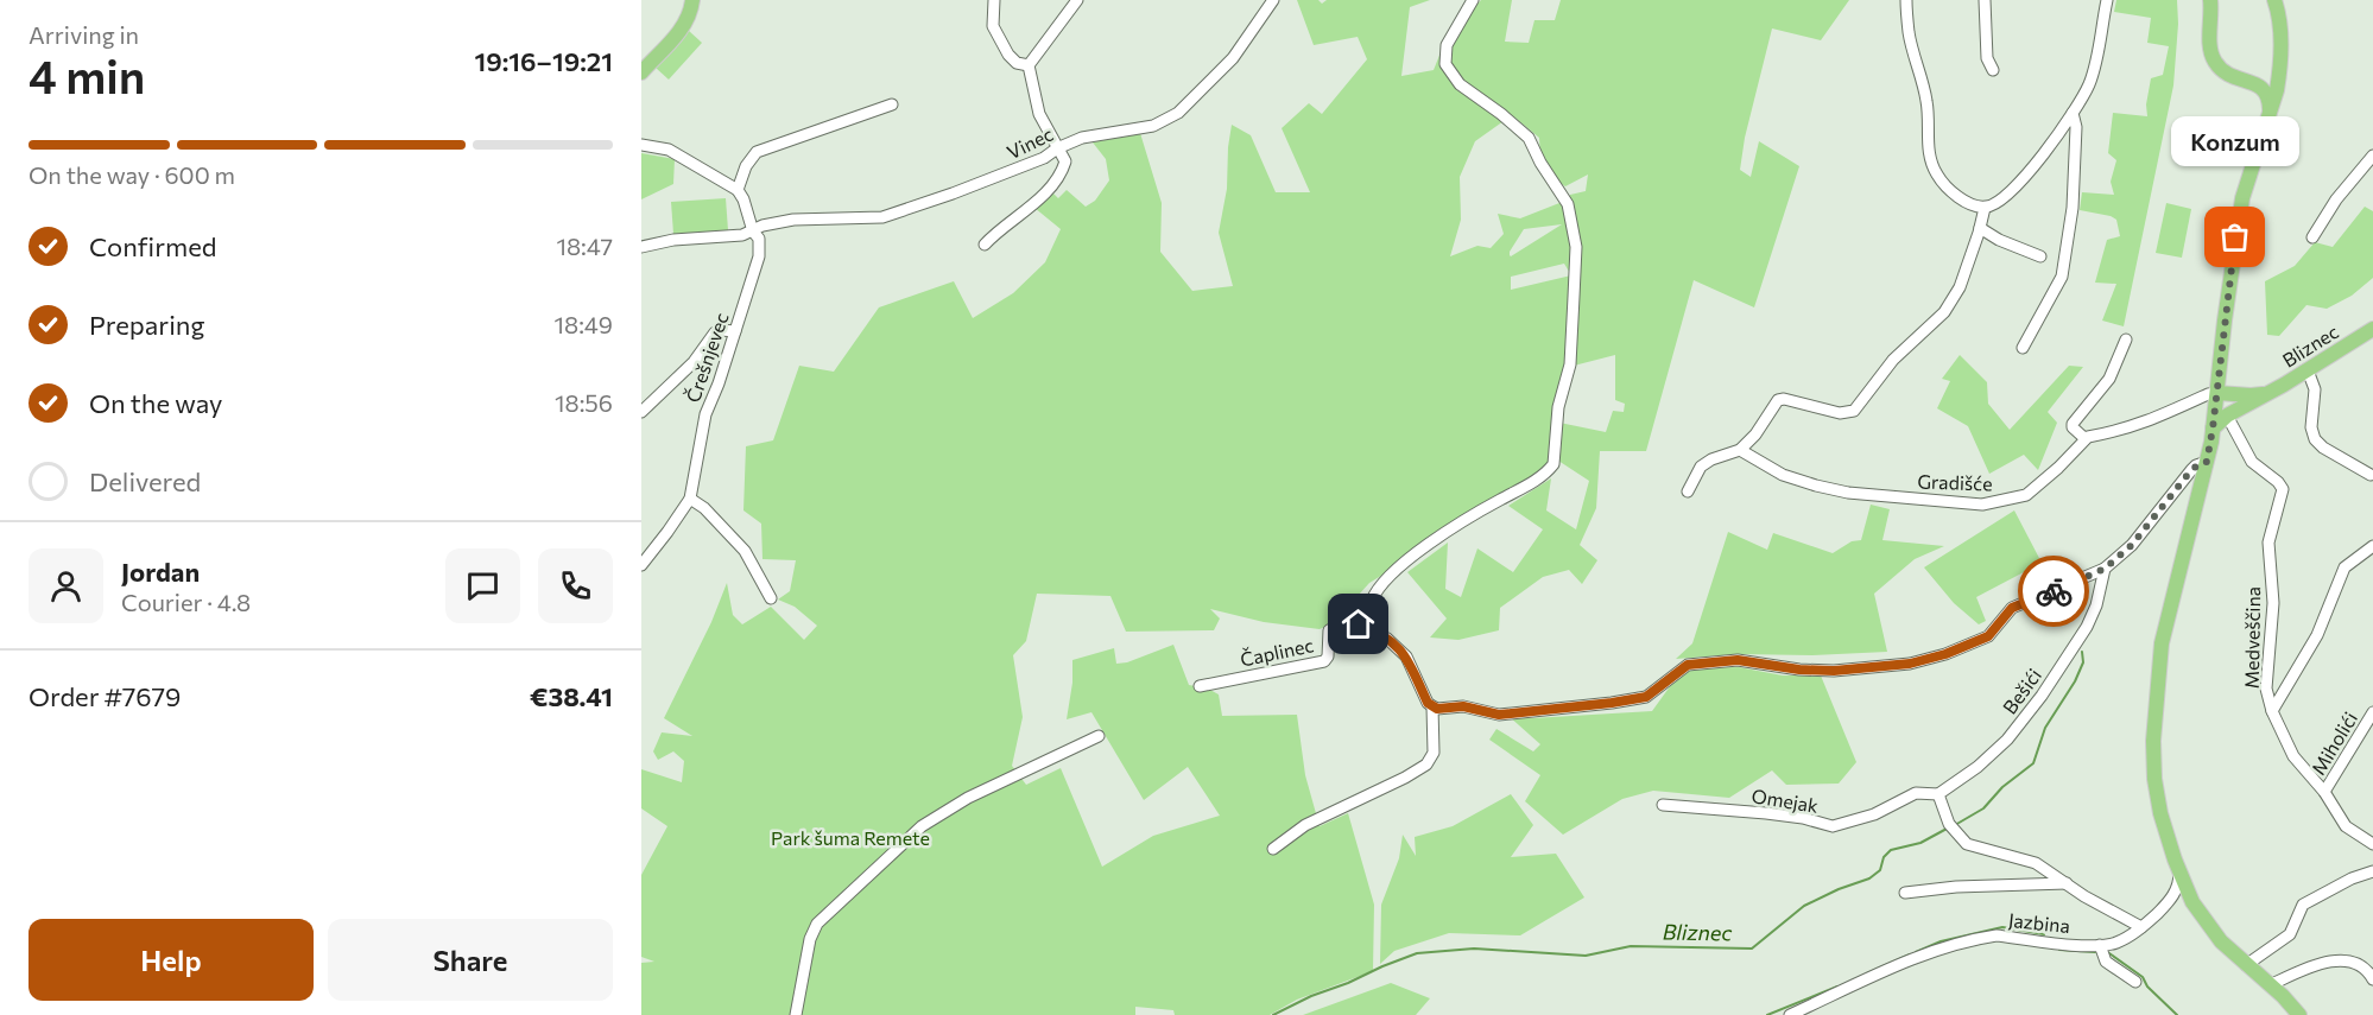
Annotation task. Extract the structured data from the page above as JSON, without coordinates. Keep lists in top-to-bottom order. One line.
{"streets":{"main road":["Bliznec"],"street":["Vinec","Črešnjevec","Gradišće","Medveščina","Čaplinec","Bešići","Miholići","Omejak","Jazbina"]},"crossings":[["Vinec","Črešnjevec"],["Bliznec","Medveščina"],["Medveščina","Miholići"],["Bešići","Omejak"]],"water":["Bliznec"],"parks":["Park šuma Remete"],"places":["Konzum"],"page":{"heading":["4 min","Arriving in","19:16–19:21"],"panel":["Jordan","Courier · 4.8","Order #7679","€38.41"],"bubble":"Konzum","bar":"On the way · 600 m","list":[["Confirmed","18:47"],["Preparing","18:49"],["On the way","18:56"],"Delivered"],"buttons":["Help","Share"]}}
